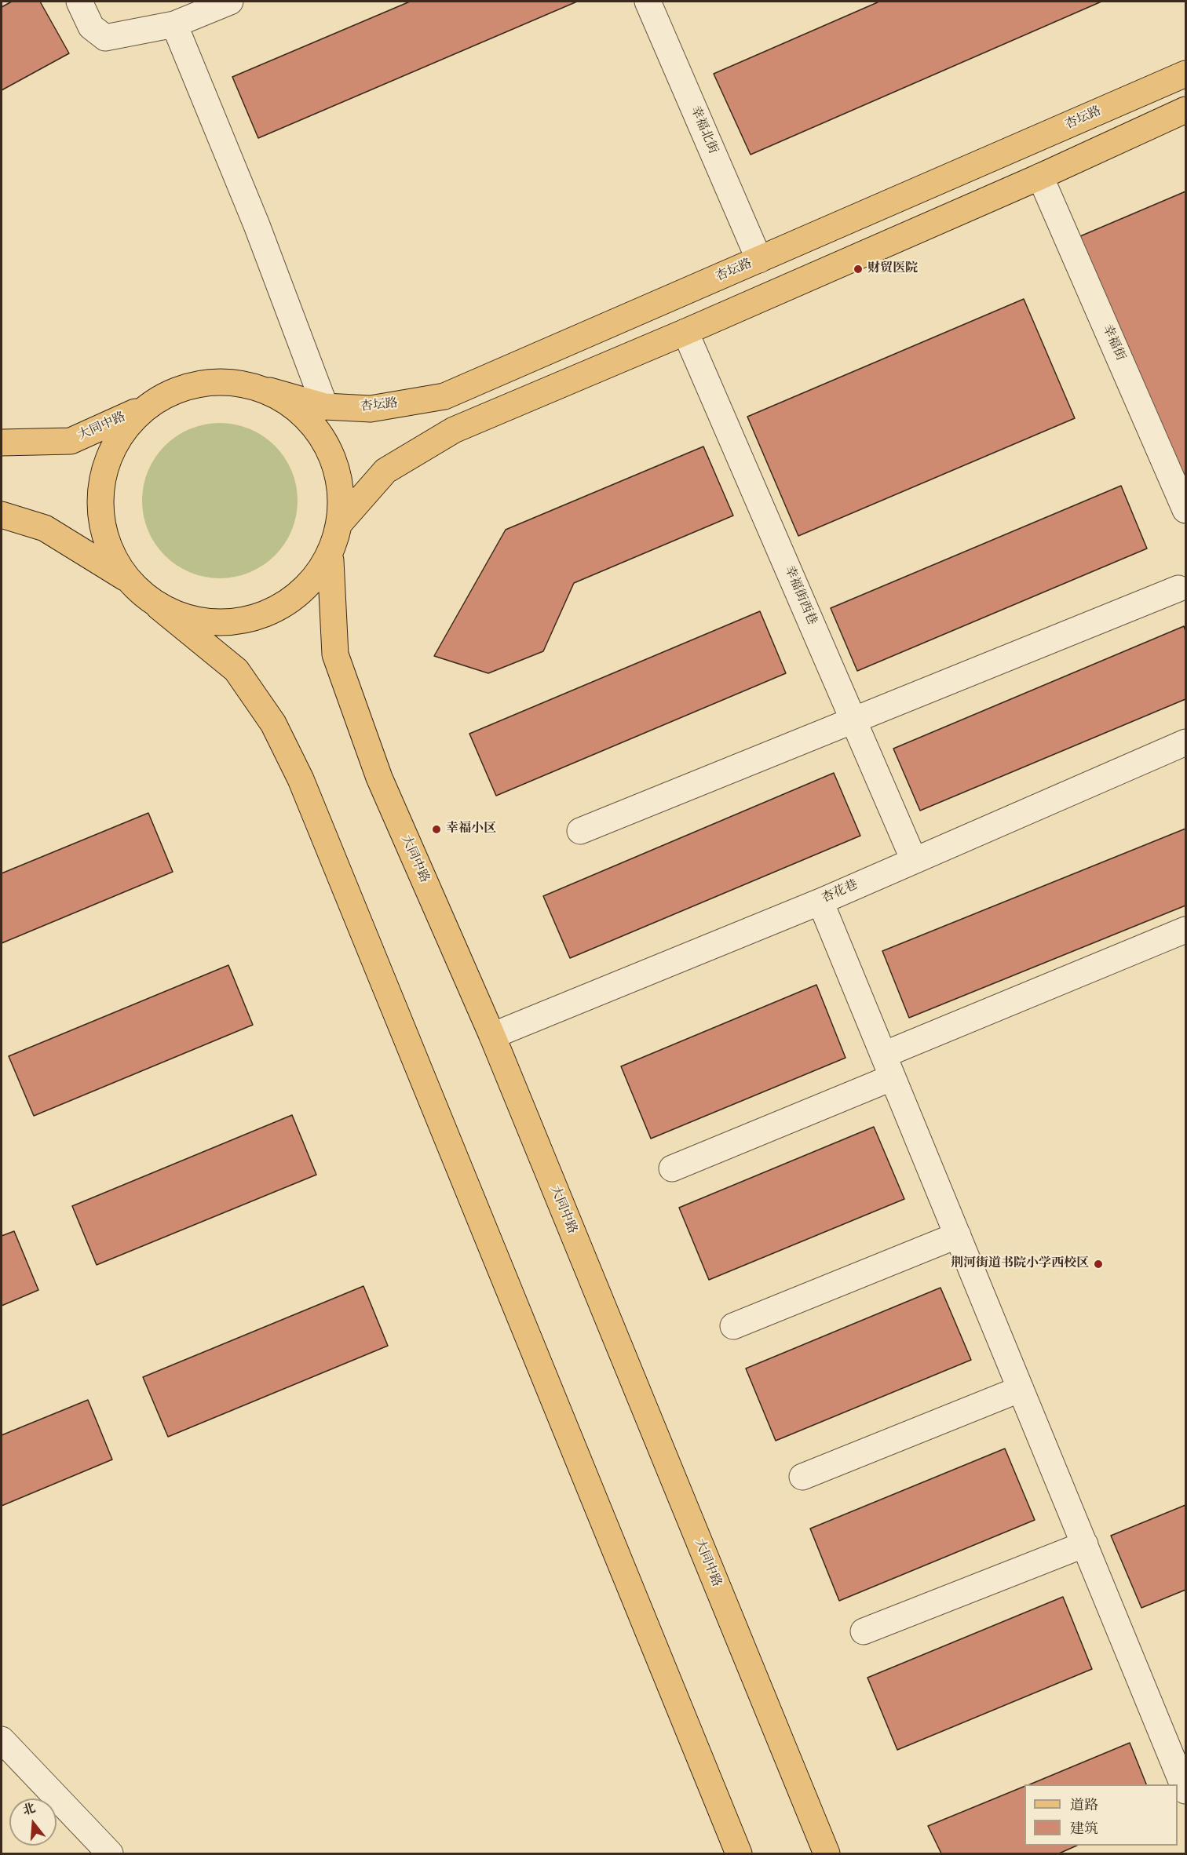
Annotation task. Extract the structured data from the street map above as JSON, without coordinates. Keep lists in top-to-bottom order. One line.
{"streets":{"main road":["杏坛路","大同中路"],"street":["幸福北街","幸福街","幸福街西巷","杏花巷"]},"crossings":[["杏坛路","幸福北街"],["杏坛路","大同中路"],["大同中路","杏花巷"],["幸福街西巷","杏花巷"]],"places":["财贸医院","幸福小区","荆河街道书院小学西校区"],"legend":["道路","建筑"],"north":"top"}
